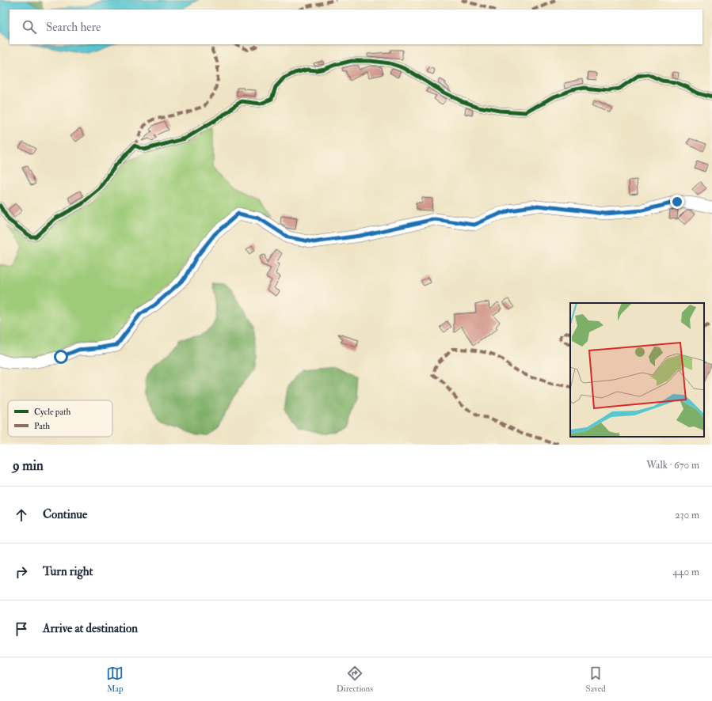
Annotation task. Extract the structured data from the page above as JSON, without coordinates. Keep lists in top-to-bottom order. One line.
{"legend":["Cycle path","Path"],"page":{"search":"Search here","heading":["9 min","Walk · 670 m"],"list":[["Continue","230 m"],["Turn right","440 m"],"Arrive at destination"],"nav":["Map","Directions","Saved"]}}
